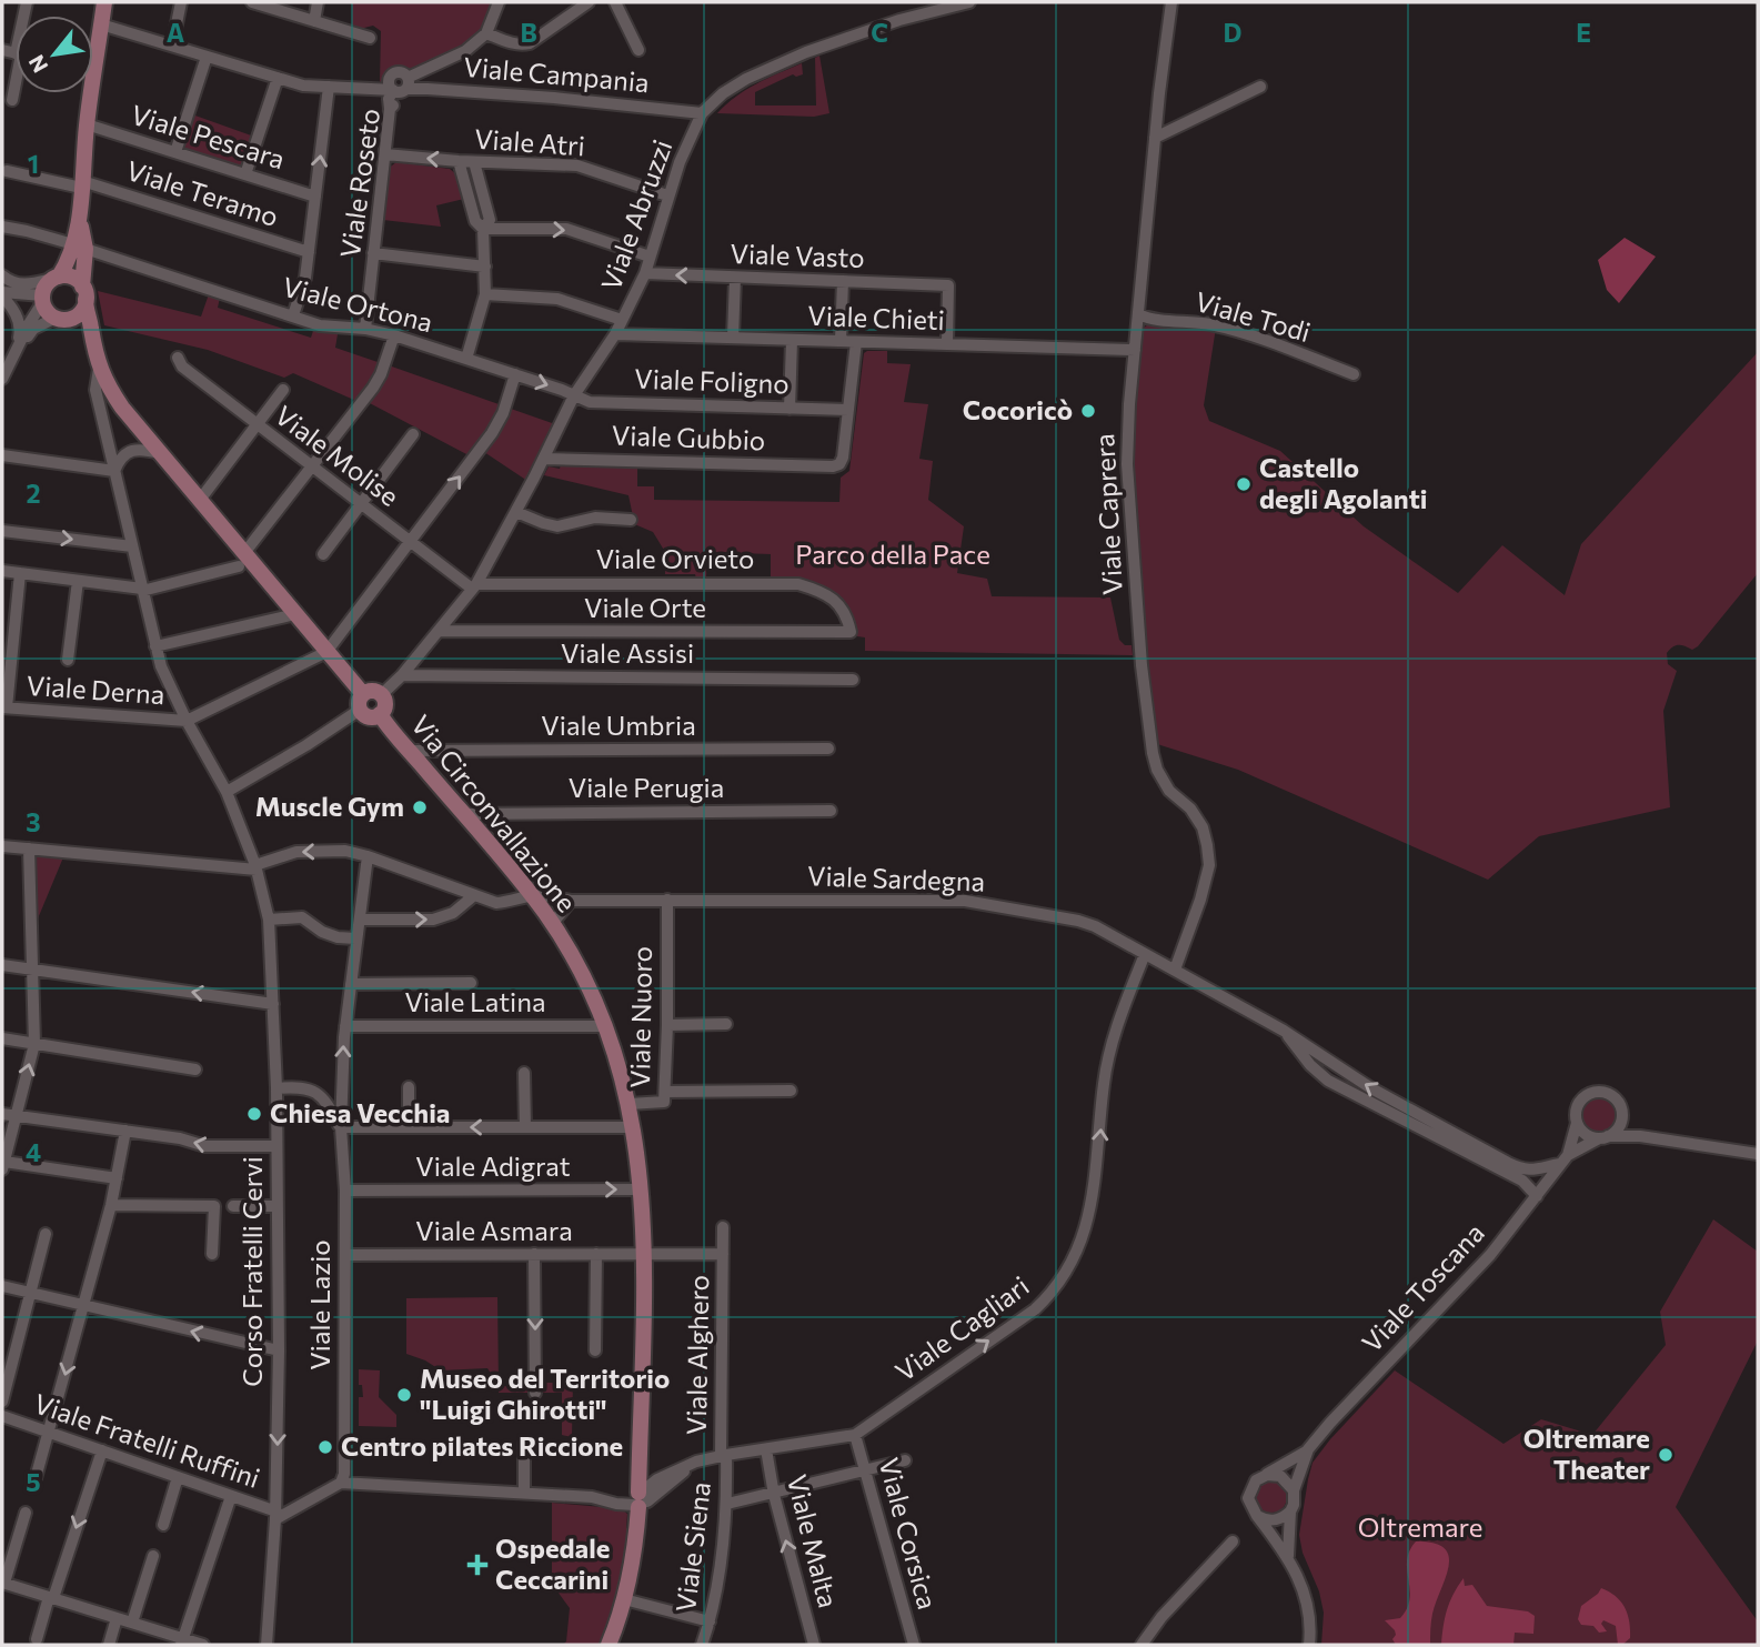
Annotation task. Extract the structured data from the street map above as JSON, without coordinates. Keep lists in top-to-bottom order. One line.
{"streets":{"main road":["Via Circonvallazione"],"street":["Viale Campania","Viale Pescara","Viale Atri","Viale Roseto","Viale Teramo","Viale Abruzzi","Viale Vasto","Viale Ortona","Viale Todi","Viale Chieti","Viale Foligno","Viale Gubbio","Viale Molise","Viale Caprera","Viale Orvieto","Viale Orte","Viale Assisi","Viale Derna","Viale Umbria","Viale Perugia","Viale Sardegna","Viale Latina","Viale Nuoro","Viale Adigrat","Viale Asmara","Corso Fratelli Cervi","Viale Toscana","Viale Lazio","Viale Cagliari","Viale Alghero","Viale Fratelli Ruffini","Viale Corsica","Viale Malta","Viale Siena"]},"crossings":[["Viale Campania","Viale Roseto"],["Viale Campania","Viale Abruzzi"],["Viale Atri","Viale Roseto"],["Viale Atri","Viale Abruzzi"],["Viale Roseto","Viale Ortona"],["Viale Abruzzi","Viale Vasto"],["Viale Abruzzi","Viale Ortona"],["Viale Abruzzi","Viale Chieti"],["Viale Abruzzi","Viale Foligno"],["Viale Abruzzi","Viale Gubbio"],["Viale Abruzzi","Viale Molise"],["Viale Abruzzi","Viale Orvieto"],["Viale Abruzzi","Viale Orte"],["Viale Abruzzi","Viale Assisi"],["Viale Abruzzi","Via Circonvallazione"],["Viale Vasto","Viale Chieti"],["Viale Ortona","Viale Foligno"],["Viale Todi","Viale Caprera"],["Viale Chieti","Viale Caprera"],["Viale Foligno","Viale Gubbio"],["Viale Molise","Viale Orvieto"],["Viale Caprera","Viale Sardegna"],["Viale Orvieto","Viale Orte"],["Viale Derna","Corso Fratelli Cervi"],["Viale Umbria","Via Circonvallazione"],["Viale Perugia","Via Circonvallazione"],["Via Circonvallazione","Viale Sardegna"],["Via Circonvallazione","Viale Latina"],["Via Circonvallazione","Viale Nuoro"],["Via Circonvallazione","Viale Adigrat"],["Via Circonvallazione","Viale Asmara"],["Via Circonvallazione","Viale Cagliari"],["Via Circonvallazione","Viale Alghero"],["Viale Sardegna","Viale Nuoro"],["Viale Sardegna","Corso Fratelli Cervi"],["Viale Sardegna","Viale Toscana"],["Viale Sardegna","Viale Lazio"],["Viale Sardegna","Viale Cagliari"],["Viale Latina","Viale Lazio"],["Viale Adigrat","Viale Lazio"],["Viale Asmara","Viale Lazio"],["Viale Asmara","Viale Alghero"],["Corso Fratelli Cervi","Viale Lazio"],["Corso Fratelli Cervi","Viale Fratelli Ruffini"],["Viale Cagliari","Viale Alghero"],["Viale Cagliari","Viale Corsica"],["Viale Cagliari","Viale Malta"],["Viale Cagliari","Viale Siena"],["Viale Alghero","Viale Siena"]],"one_way":["Viale Cagliari","Viale Malta"],"parks":["Parco della Pace","Oltremare"],"places":{"other":["Cocoricò","Castello degli Agolanti","Muscle Gym","Chiesa Vecchia","Museo del Territorio \"Luigi Ghirotti\"","Centro pilates Riccione","Oltremare Theater"],"health":["Ospedale Ceccarini"]},"north":"bottom left","grid":{"columns":["A","B","C","D","E"],"rows":["1","2","3","4","5"]}}
